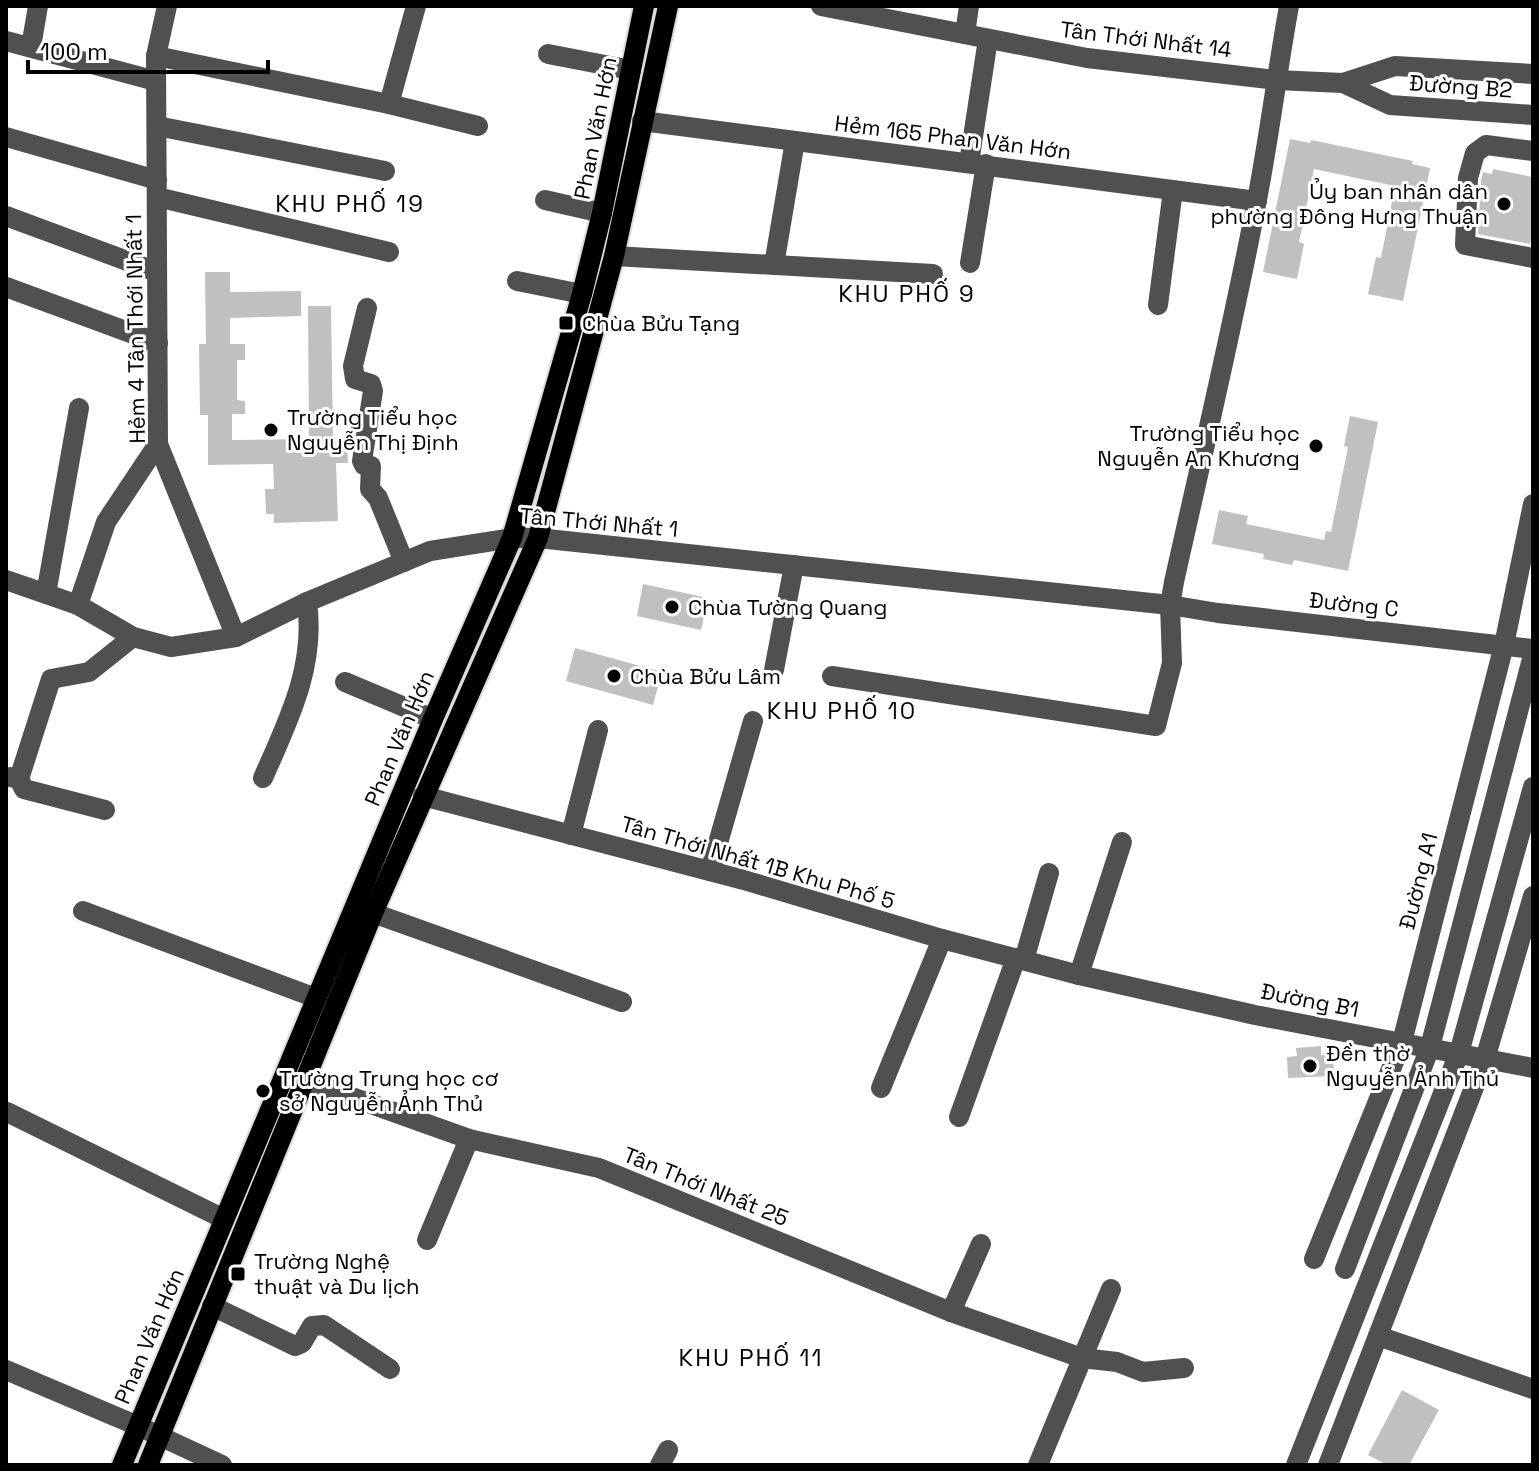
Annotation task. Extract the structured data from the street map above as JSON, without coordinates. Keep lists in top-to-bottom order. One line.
{"streets":{"main road":["Phan Văn Hớn"],"street":["Tân Thới Nhất 14","Đường B2","Hẻm 165 Phan Văn Hớn","Hẻm 4 Tân Thới Nhất 1","Tân Thới Nhất 1","Đường C","Tân Thới Nhất 1B Khu Phố 5","Đường A1","Đường B1","Tân Thới Nhất 25"]},"crossings":[["Tân Thới Nhất 14","Đường B2"],["Phan Văn Hớn","Hẻm 165 Phan Văn Hớn"],["Phan Văn Hớn","Tân Thới Nhất 1"],["Phan Văn Hớn","Tân Thới Nhất 1B Khu Phố 5"],["Phan Văn Hớn","Tân Thới Nhất 25"],["Hẻm 4 Tân Thới Nhất 1","Tân Thới Nhất 1"],["Tân Thới Nhất 1","Đường C"],["Đường C","Đường A1"],["Tân Thới Nhất 1B Khu Phố 5","Đường B1"],["Đường A1","Đường B1"]],"districts":["KHU PHỐ 19","KHU PHỐ 9","KHU PHỐ 10","KHU PHỐ 11"],"places":{"other":["Ủy ban nhân dân phường Đông Hưng Thuận","Trường Tiểu học Nguyễn Thị Định","Trường Tiểu học Nguyễn An Khương","Chùa Tường Quang","Chùa Bửu Lâm","Đền thờ Nguyễn Ảnh Thủ","Trường Trung học cơ sở Nguyễn Ảnh Thủ"],"transit":["Chùa Bửu Tạng","Trường Nghệ thuật và Du lịch"]},"scale_bar":"100 m"}
